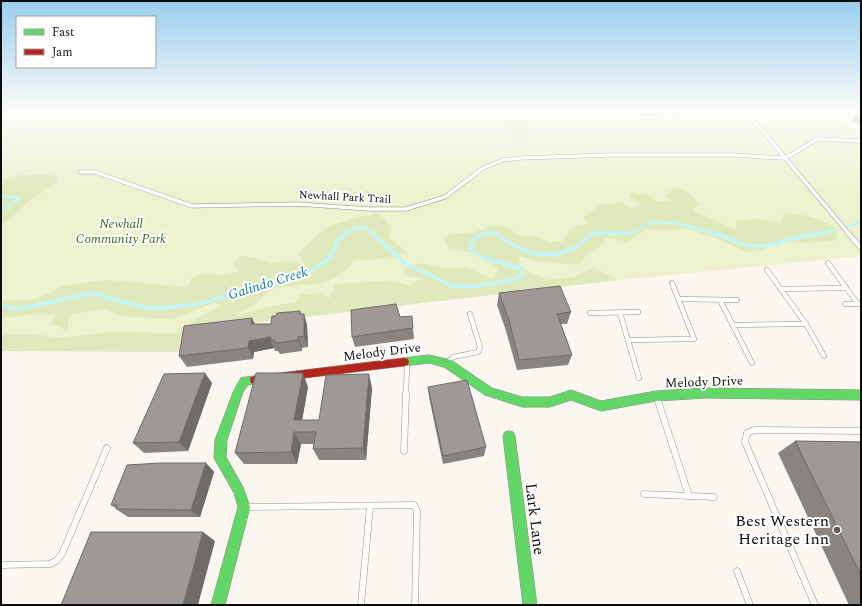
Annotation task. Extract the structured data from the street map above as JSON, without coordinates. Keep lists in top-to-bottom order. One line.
{"streets":{"street":["Melody Drive","Lark Lane"],"lane":["Newhall Park Trail"]},"water":["Galindo Creek"],"parks":["Newhall Community Park"],"places":["Best Western Heritage Inn"],"legend":["Fast","Jam"]}
